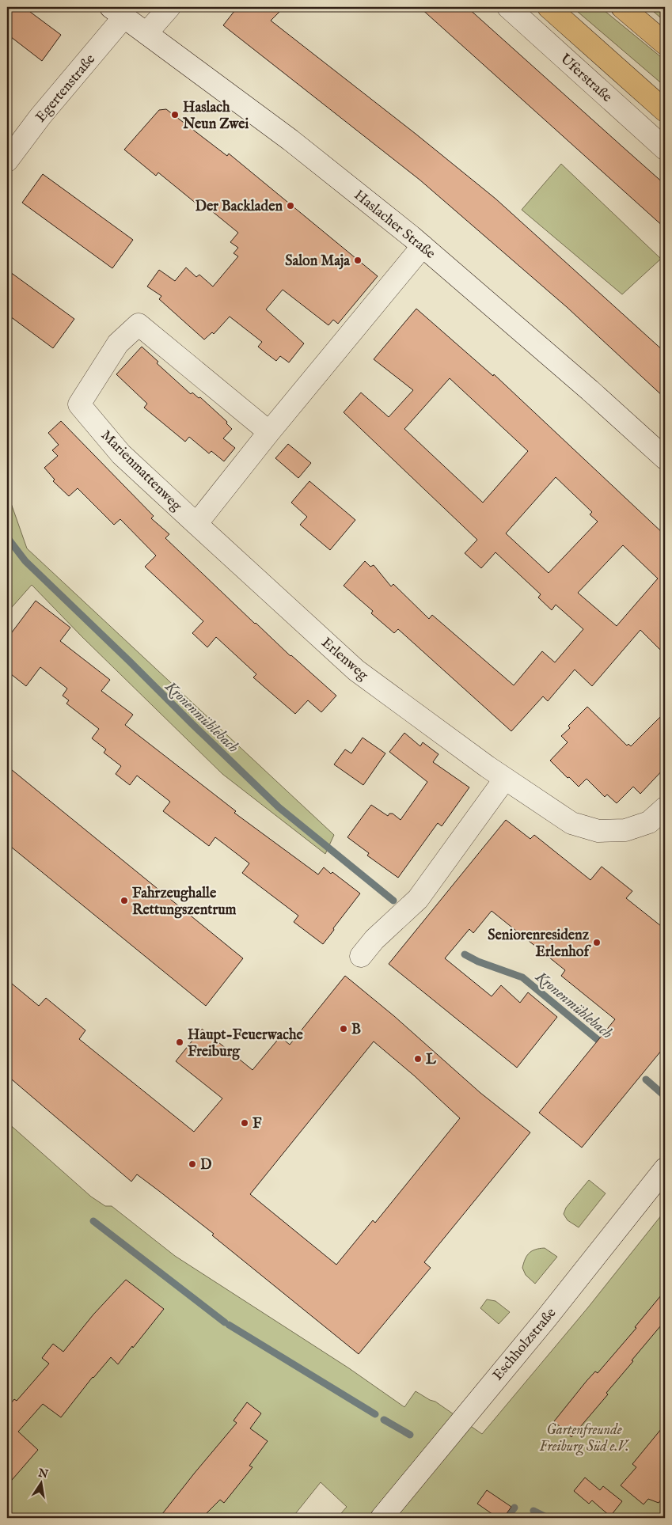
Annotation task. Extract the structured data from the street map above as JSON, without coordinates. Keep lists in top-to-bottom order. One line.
{"streets":{"street":["Uferstraße","Egertenstraße","Haslacher Straße","Marienmattenweg","Erlenweg","Eschholzstraße"]},"crossings":[["Egertenstraße","Haslacher Straße"],["Marienmattenweg","Erlenweg"]],"water":["Kronenmühlebach"],"parks":["Gartenfreunde Freiburg Süd e.V."],"places":["Haslach Neun Zwei","Der Backladen","Salon Maja","Fahrzeughalle Rettungszentrum","Seniorenresidenz Erlenhof","B","Haupt-Feuerwache Freiburg","L","F","D"],"north":"top"}
